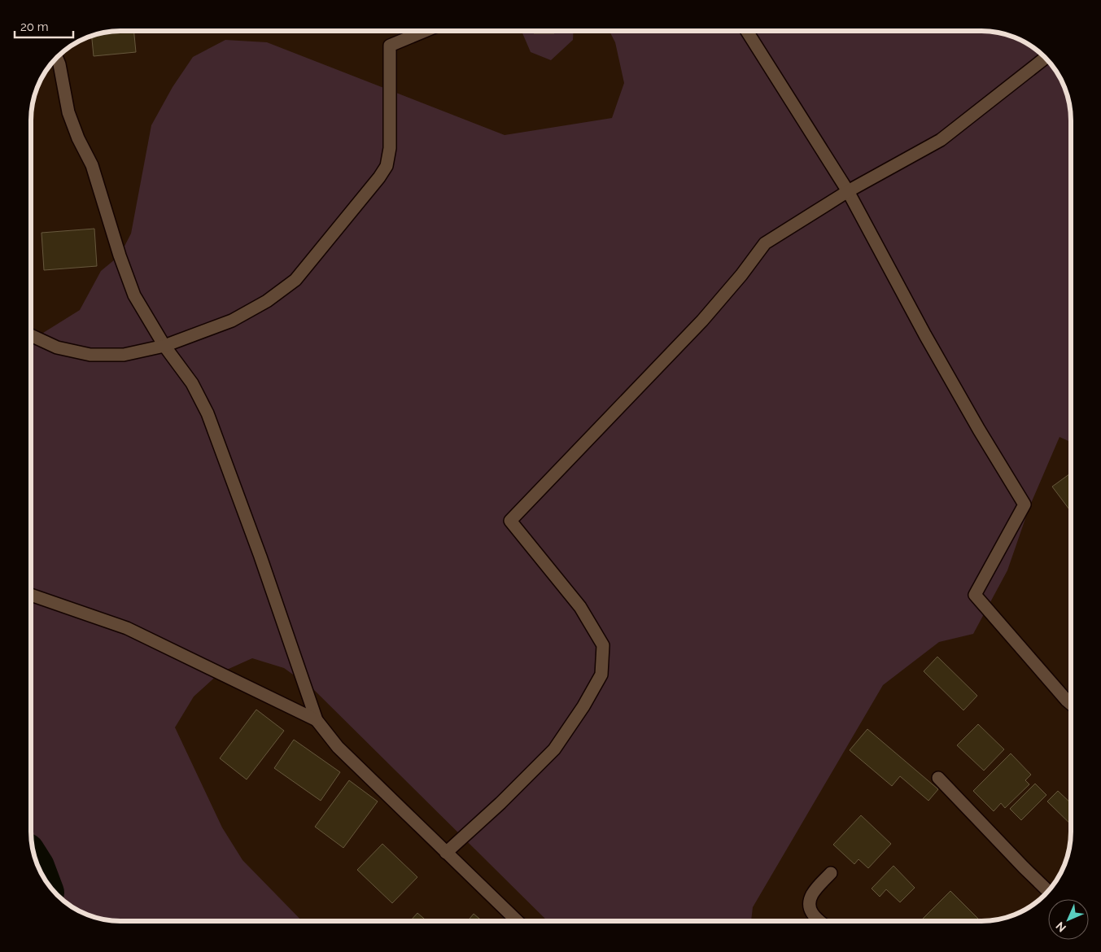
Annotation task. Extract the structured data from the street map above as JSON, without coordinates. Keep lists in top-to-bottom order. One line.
{"scale_bar":"20 m","north":"bottom left"}
